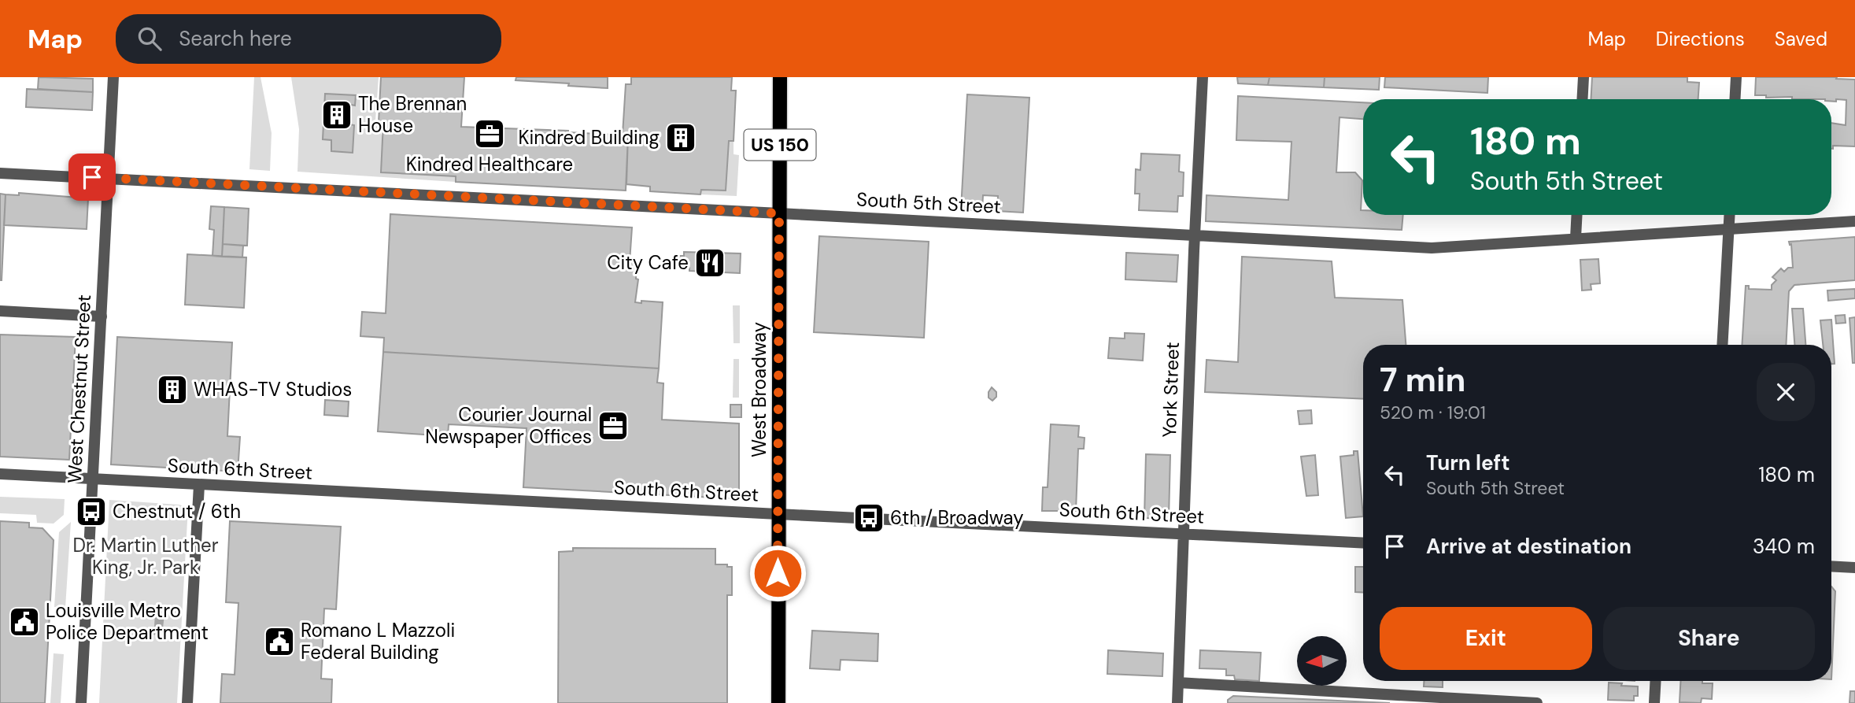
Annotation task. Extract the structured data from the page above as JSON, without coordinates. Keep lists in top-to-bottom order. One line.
{"streets":{"main road":["US 150","West Broadway"],"street":["South 5th Street","West Chestnut Street","York Street","South 6th Street"]},"crossings":[["South 5th Street","West Chestnut Street"],["South 5th Street","West Broadway"],["South 5th Street","York Street"],["West Chestnut Street","South 6th Street"],["West Broadway","South 6th Street"],["York Street","South 6th Street"]],"parks":["Dr. Martin Luther King, Jr. Park"],"places":{"building":["The Brennan House","Kindred Building","WHAS-TV Studios"],"office":["Kindred Healthcare","Courier Journal Newspaper Offices"],"restaurant":["City Cafe"],"bus stop":["Chestnut / 6th","6th / Broadway"],"public building":["Louisville Metro Police Department","Romano L Mazzoli Federal Building"]},"north":"left","page":{"header":"Map","search":"Search here","nav":["Map","Directions","Saved"],"turn":["180 m","South 5th Street"],"heading":["7 min","520 m · 19:01"],"list":[{"name":"Turn left","note":"South 5th Street","value":"180 m"},{"name":"Arrive at destination","value":"340 m"}],"buttons":["Exit","Share"]}}
